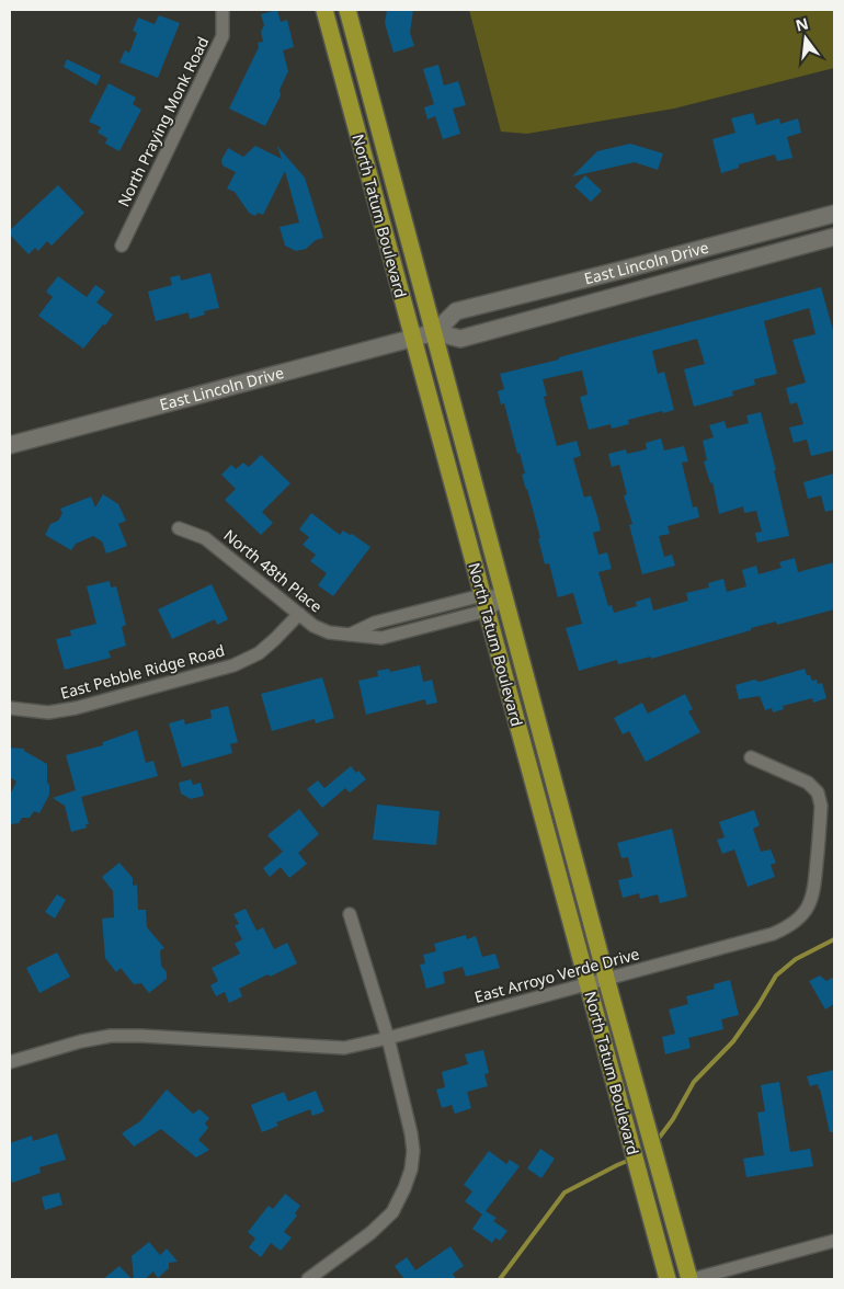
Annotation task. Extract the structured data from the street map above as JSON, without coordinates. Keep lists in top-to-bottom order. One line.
{"streets":{"main road":["North Tatum Boulevard","East Lincoln Drive"],"street":["North Praying Monk Road","North 48th Place","East Pebble Ridge Road","East Arroyo Verde Drive"]},"crossings":[["North Tatum Boulevard","East Lincoln Drive"],["North Tatum Boulevard","North 48th Place"],["North Tatum Boulevard","East Arroyo Verde Drive"],["North 48th Place","East Pebble Ridge Road"]],"north":"top"}
